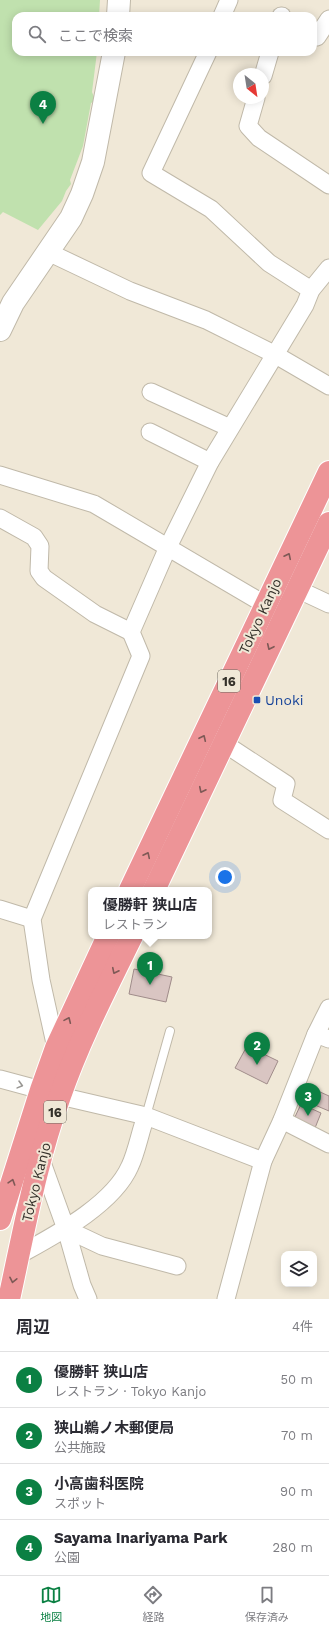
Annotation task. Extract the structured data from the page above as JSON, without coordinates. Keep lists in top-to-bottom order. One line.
{"streets":{"highway":["Tokyo Kanjo","16"]},"places":{"transit":["Unoki"]},"north":"bottom right","page":{"search":"ここで検索","pins":["4","1","2","3"],"popup":["優勝軒 狭山店","レストラン"],"heading":["周辺","4件"],"list":[{"mark":"1","name":"優勝軒 狭山店","note":"レストラン · Tokyo Kanjo","value":"50 m"},{"mark":"2","name":"狭山鵜ノ木郵便局","note":"公共施設","value":"70 m"},{"mark":"3","name":"小高歯科医院","note":"スポット","value":"90 m"},{"mark":"4","name":"Sayama Inariyama Park","note":"公園","value":"280 m"}],"nav":["地図","経路","保存済み"]}}
